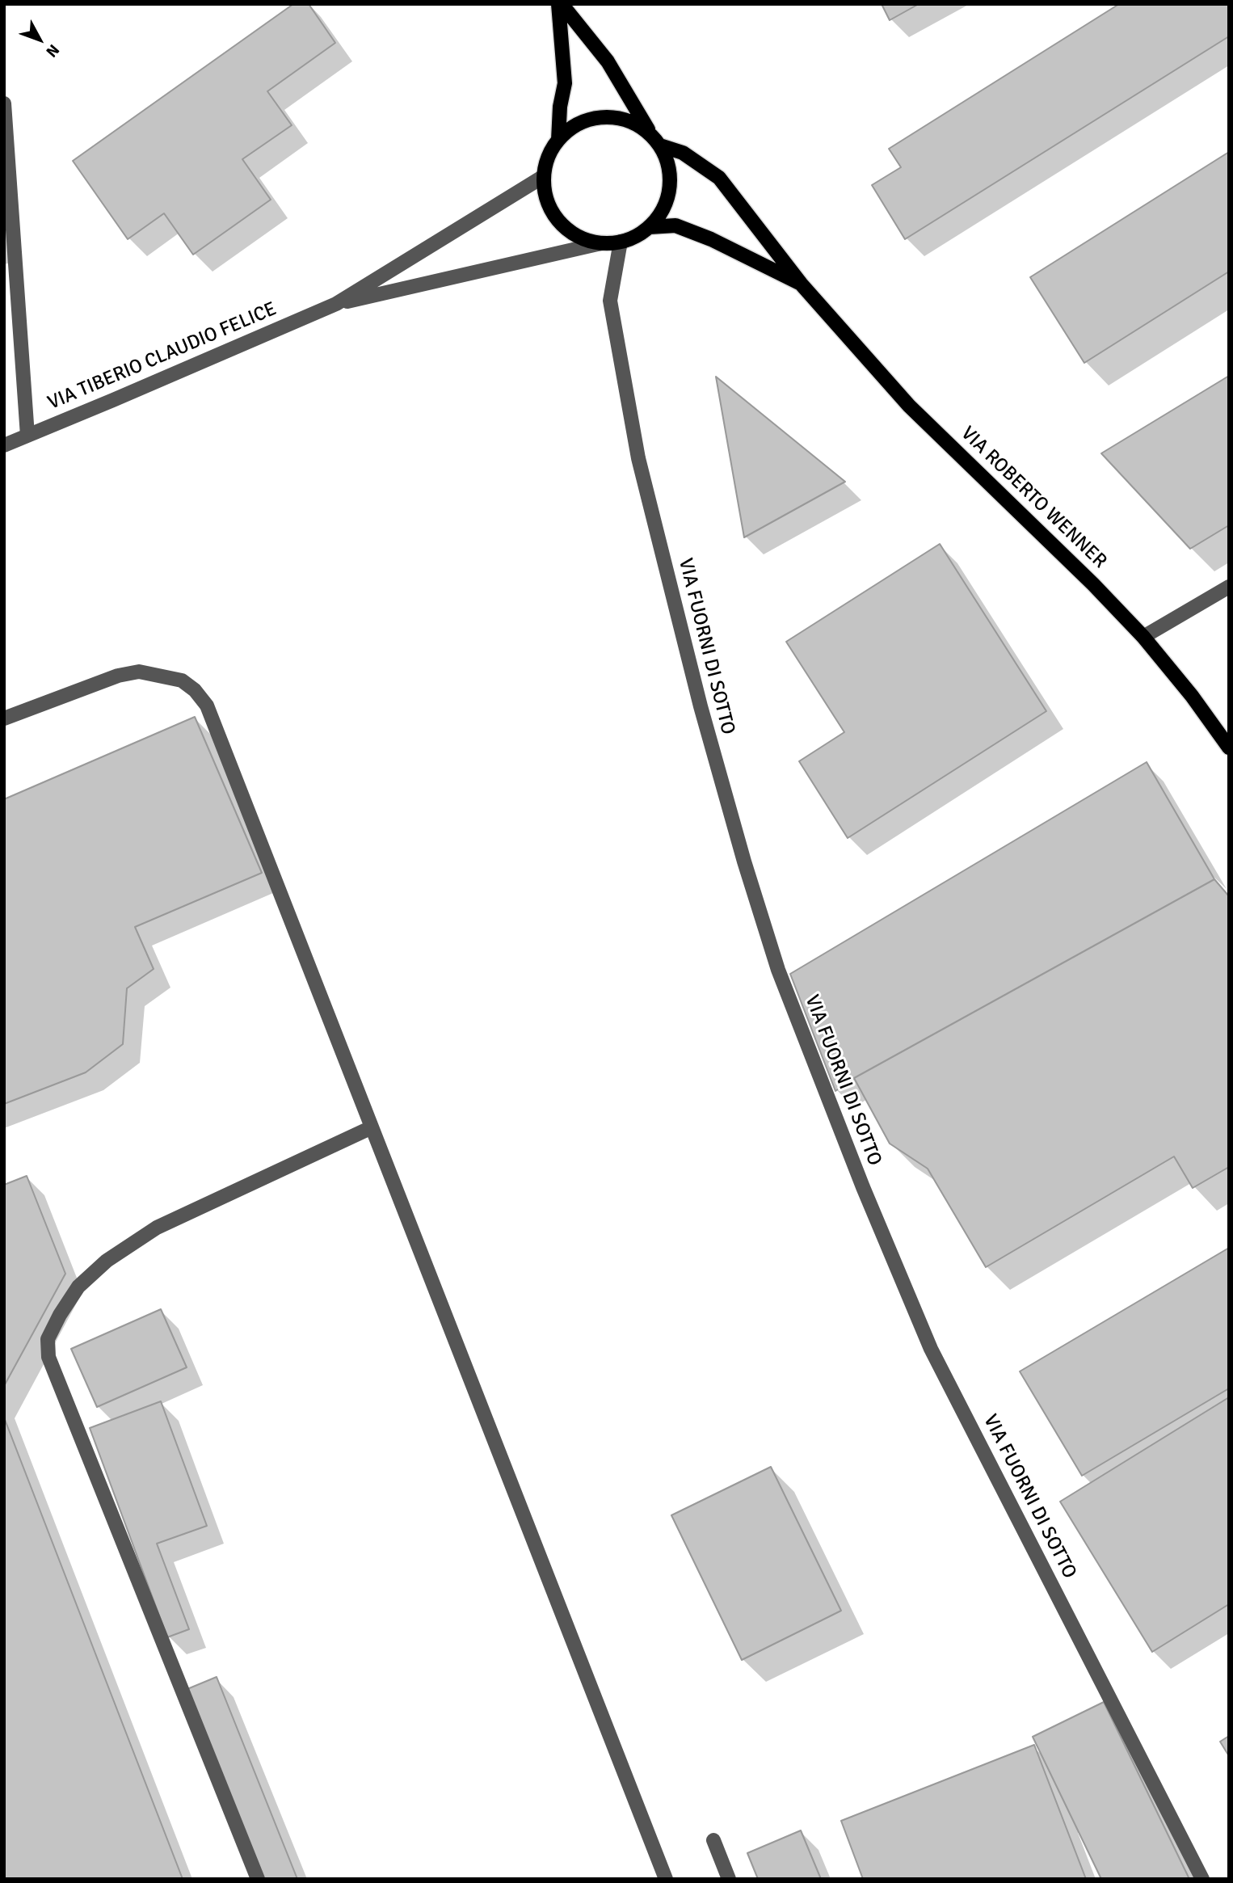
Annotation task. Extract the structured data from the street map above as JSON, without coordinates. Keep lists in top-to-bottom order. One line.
{"streets":{"main road":["VIA ROBERTO WENNER"],"street":["VIA TIBERIO CLAUDIO FELICE","VIA FUORNI DI SOTTO"]},"crossings":[["VIA ROBERTO WENNER","VIA FUORNI DI SOTTO"]],"north":"bottom right"}
